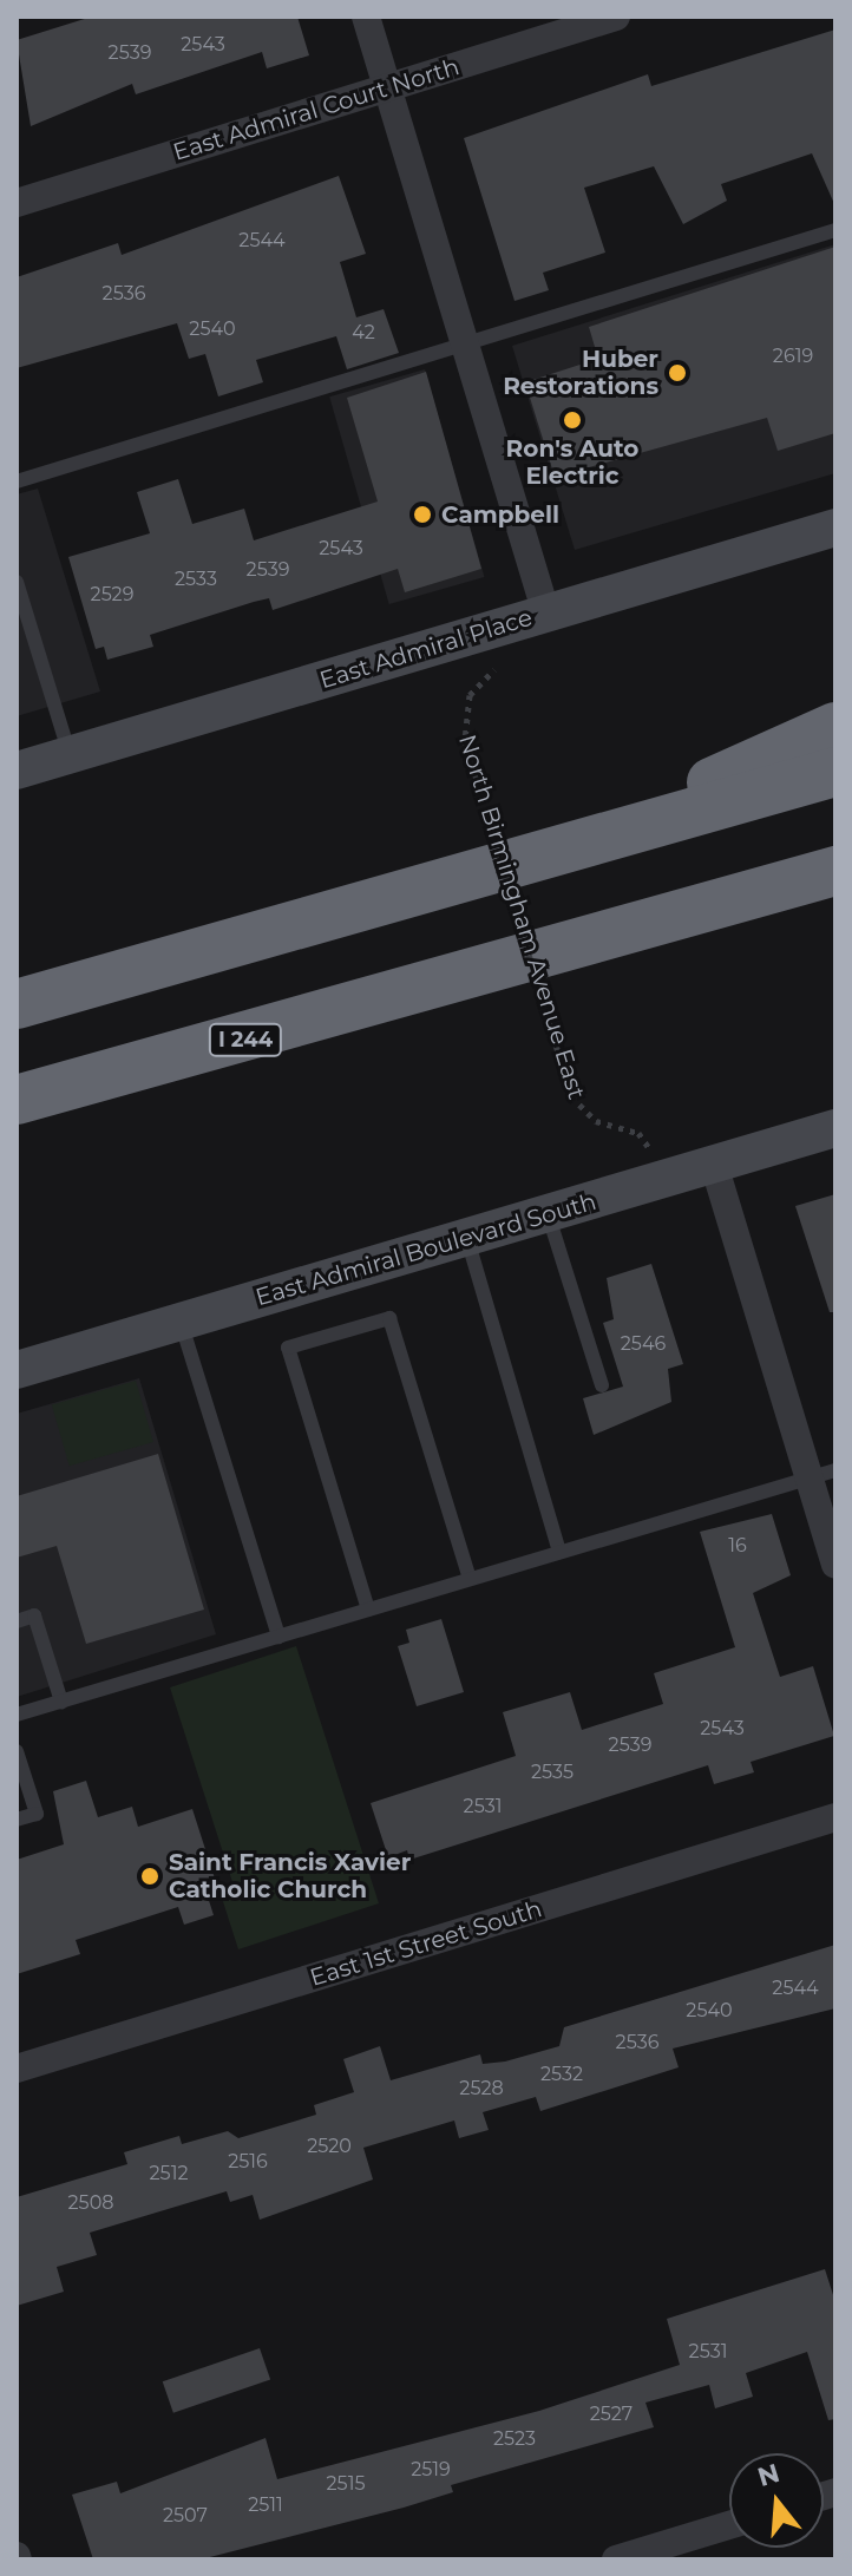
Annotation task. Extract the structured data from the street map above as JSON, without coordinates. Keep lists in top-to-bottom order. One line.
{"streets":{"highway":["I 244"],"main road":["East Admiral Place","East Admiral Boulevard South"],"street":["East Admiral Court North","East 1st Street South"],"path":["North Birmingham Avenue East"]},"places":["Huber Restorations","Ron's Auto Electric","Campbell","Saint Francis Xavier Catholic Church"],"house_numbers":["2543","2539","2544","2536","2540","42","2619","2543","2539","2533","2529","2546","16","2543","2539","2535","2531","2544","2540","2536","2532","2528","2520","2516","2512","2508","2531","2527","2523","2519","2515","2511","2507"],"north":"top"}
